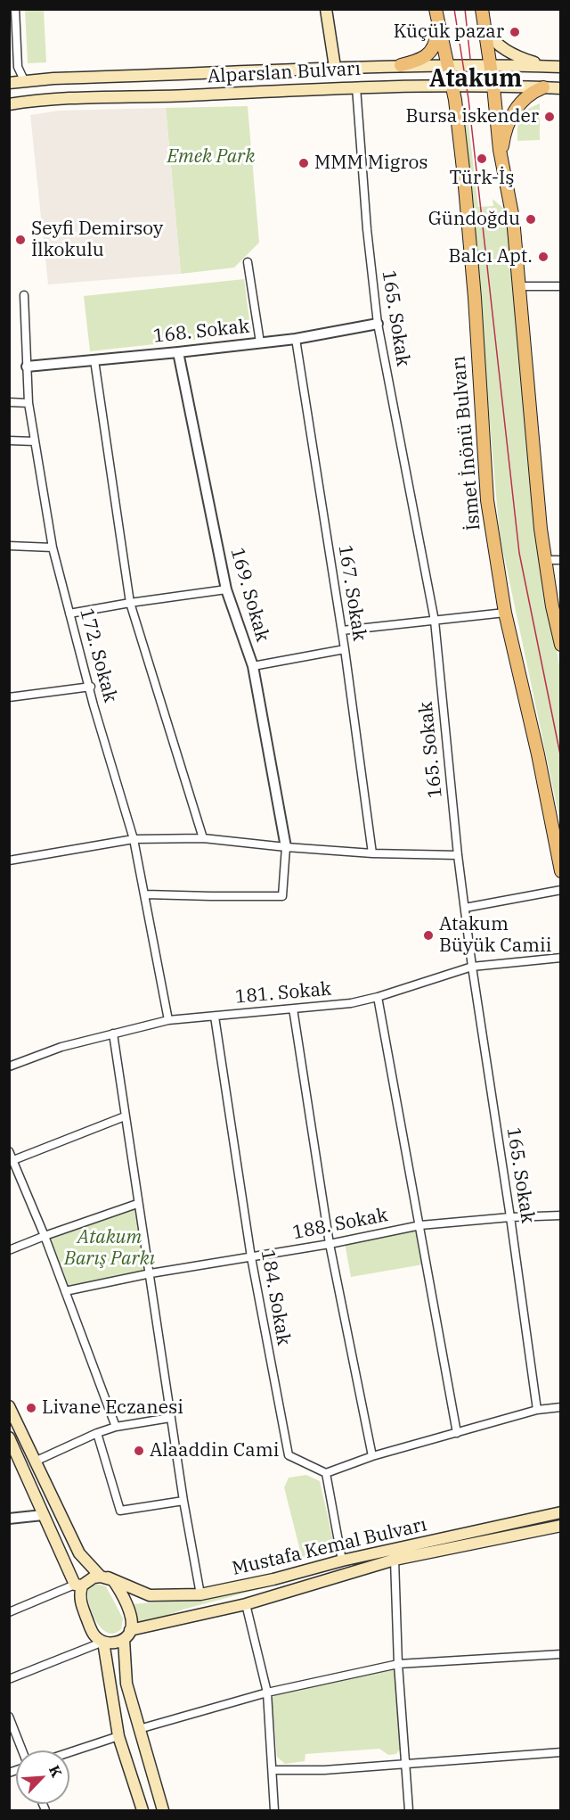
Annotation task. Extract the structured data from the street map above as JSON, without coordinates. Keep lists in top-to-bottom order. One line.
{"streets":{"main road":["Alparslan Bulvarı","İsmet İnönü Bulvarı","Mustafa Kemal Bulvarı"],"street":["165. Sokak","168. Sokak","167. Sokak","169. Sokak","172. Sokak","181. Sokak","188. Sokak","184. Sokak"]},"crossings":[["Alparslan Bulvarı","165. Sokak"],["Alparslan Bulvarı","İsmet İnönü Bulvarı"],["165. Sokak","168. Sokak"],["165. Sokak","181. Sokak"],["165. Sokak","188. Sokak"],["168. Sokak","167. Sokak"],["168. Sokak","169. Sokak"],["168. Sokak","172. Sokak"],["172. Sokak","181. Sokak"],["181. Sokak","184. Sokak"],["188. Sokak","184. Sokak"]],"districts":["Atakum"],"parks":["Emek Park","Atakum Barış Parkı"],"places":["Küçük pazar","Bursa iskender","Türk-İş","MMM Migros","Gündoğdu","Seyfi Demirsoy İlkokulu","Balcı Apt.","Atakum Büyük Camii","Livane Eczanesi","Alaaddin Cami"],"north":"top right"}
